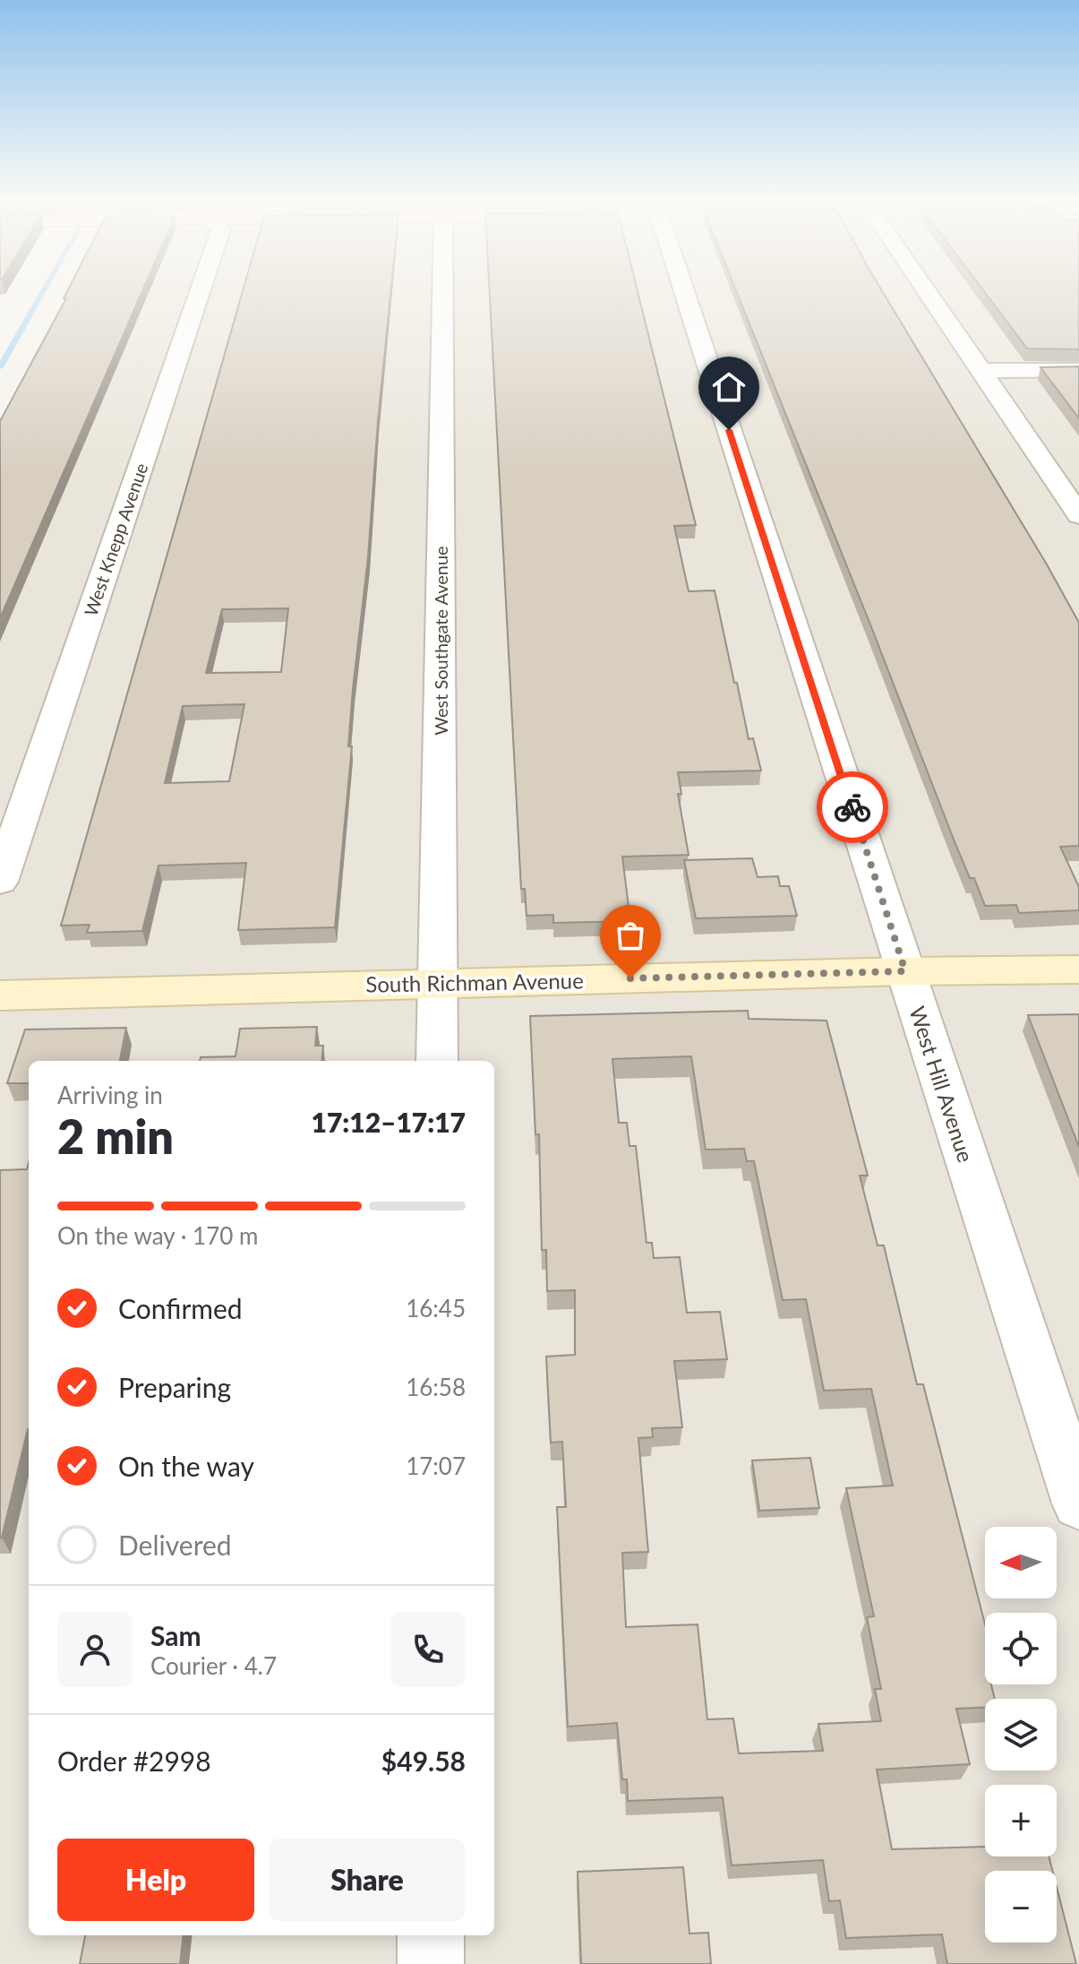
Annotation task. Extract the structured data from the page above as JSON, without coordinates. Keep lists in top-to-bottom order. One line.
{"streets":{"street":["West Knepp Avenue","West Southgate Avenue","South Richman Avenue","West Hill Avenue"]},"crossings":[["West Southgate Avenue","South Richman Avenue"],["South Richman Avenue","West Hill Avenue"]],"north":"left","page":{"heading":["2 min","Arriving in","17:12–17:17"],"panel":["Sam","Courier · 4.7","Order #2998","$49.58"],"bar":"On the way · 170 m","list":[["Confirmed","16:45"],["Preparing","16:58"],["On the way","17:07"],"Delivered"],"map_buttons":["+","−"],"buttons":["Help","Share"]}}
